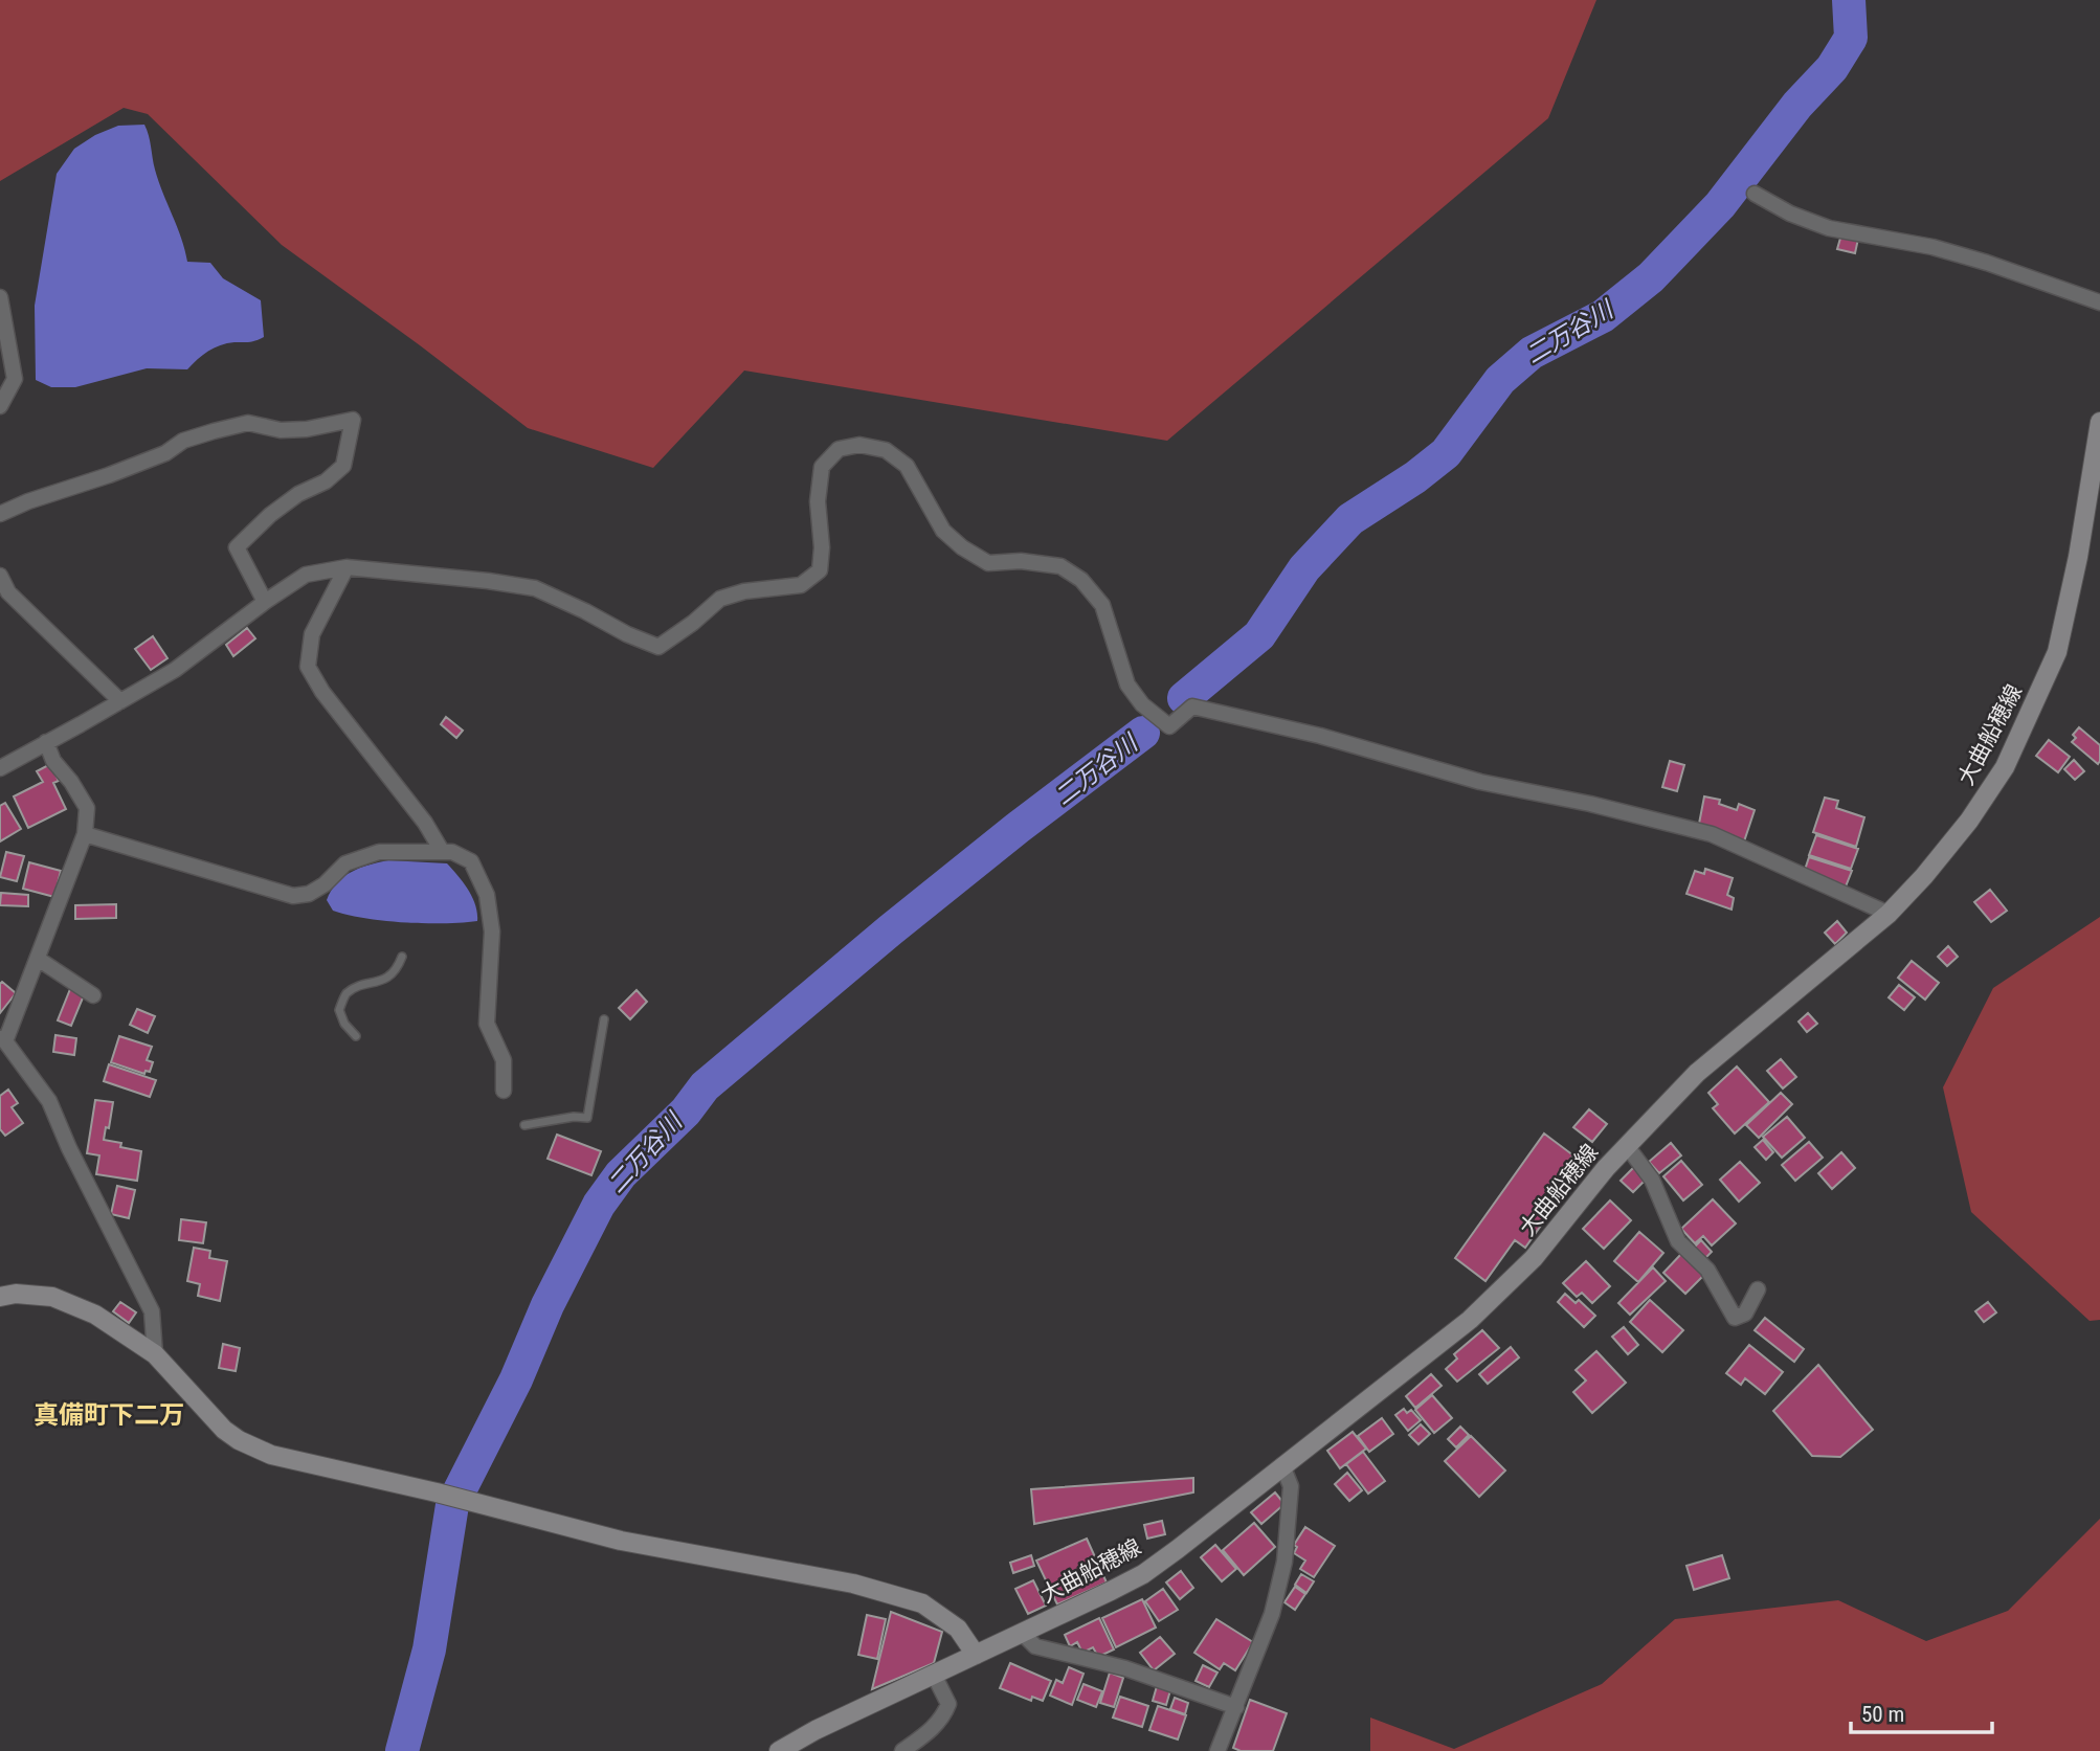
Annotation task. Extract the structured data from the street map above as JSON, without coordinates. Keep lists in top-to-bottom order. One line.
{"streets":{"main road":["大曲船穂線"]},"districts":["真備町下二万"],"water":["二万谷川"],"scale_bar":"50 m"}
